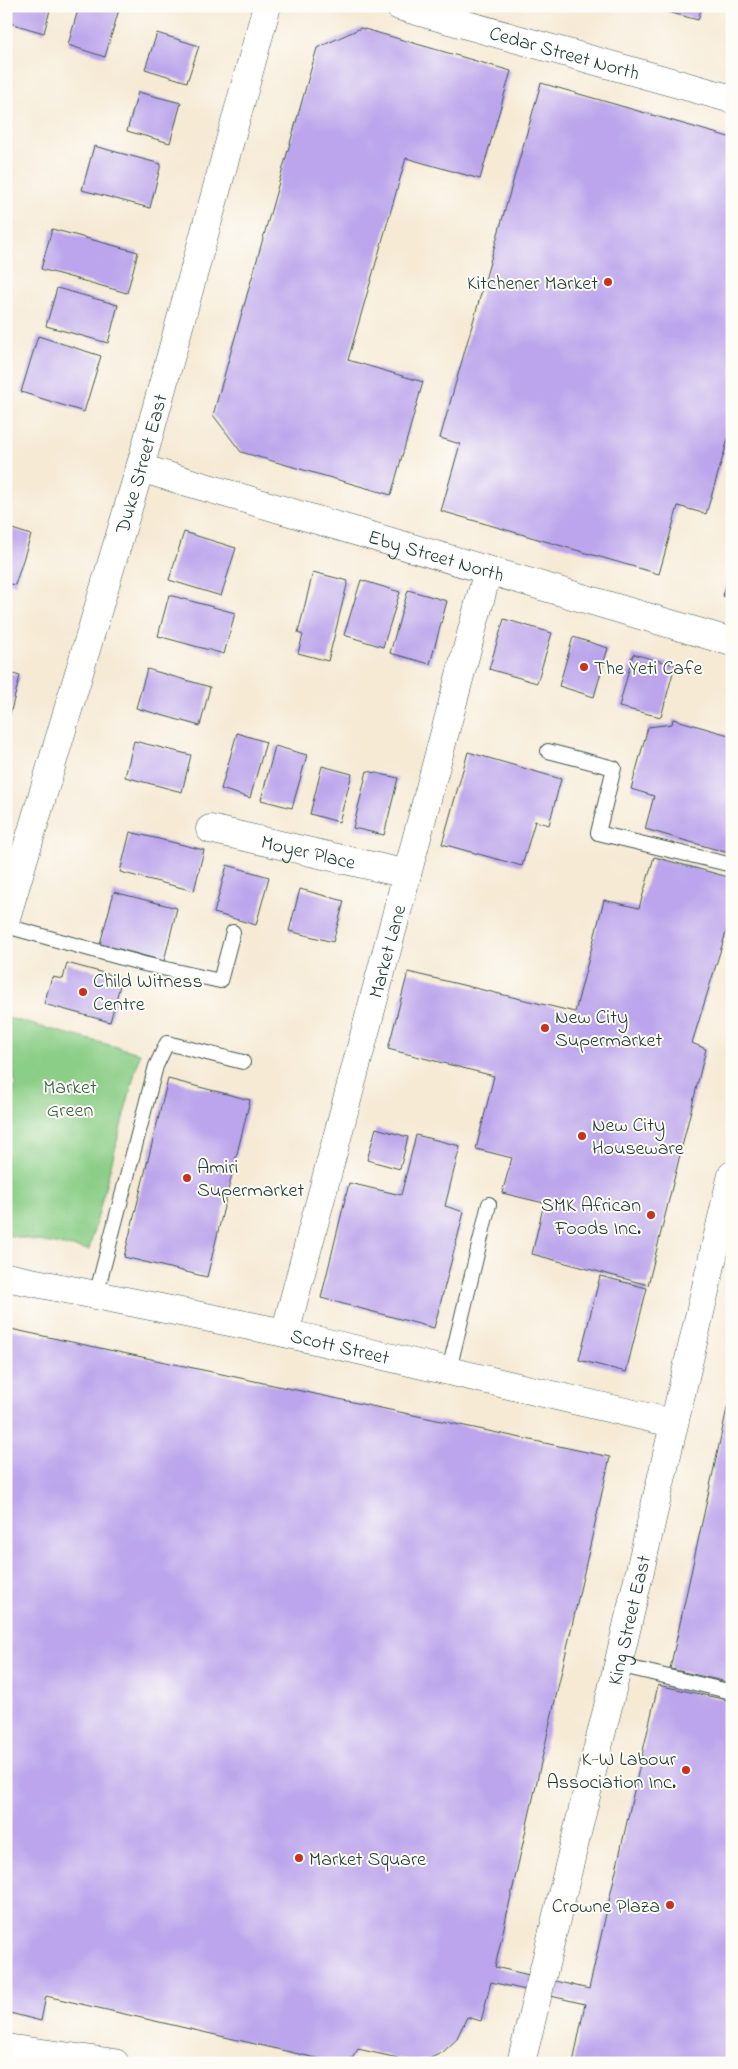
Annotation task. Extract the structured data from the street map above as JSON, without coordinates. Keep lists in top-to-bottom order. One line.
{"streets":{"street":["Cedar Street North","Duke Street East","Eby Street North","Moyer Place","Market Lane","Scott Street","King Street East"]},"crossings":[["Duke Street East","Eby Street North"],["Eby Street North","Market Lane"],["Moyer Place","Market Lane"],["Market Lane","Scott Street"],["Scott Street","King Street East"]],"parks":["Market Green"],"places":["Kitchener Market","The Yeti Cafe","Child Witness Centre","New City Supermarket","New City Houseware","Amiri Supermarket","SMK African Foods Inc.","K-W Labour Association Inc.","Market Square","Crowne Plaza"]}
